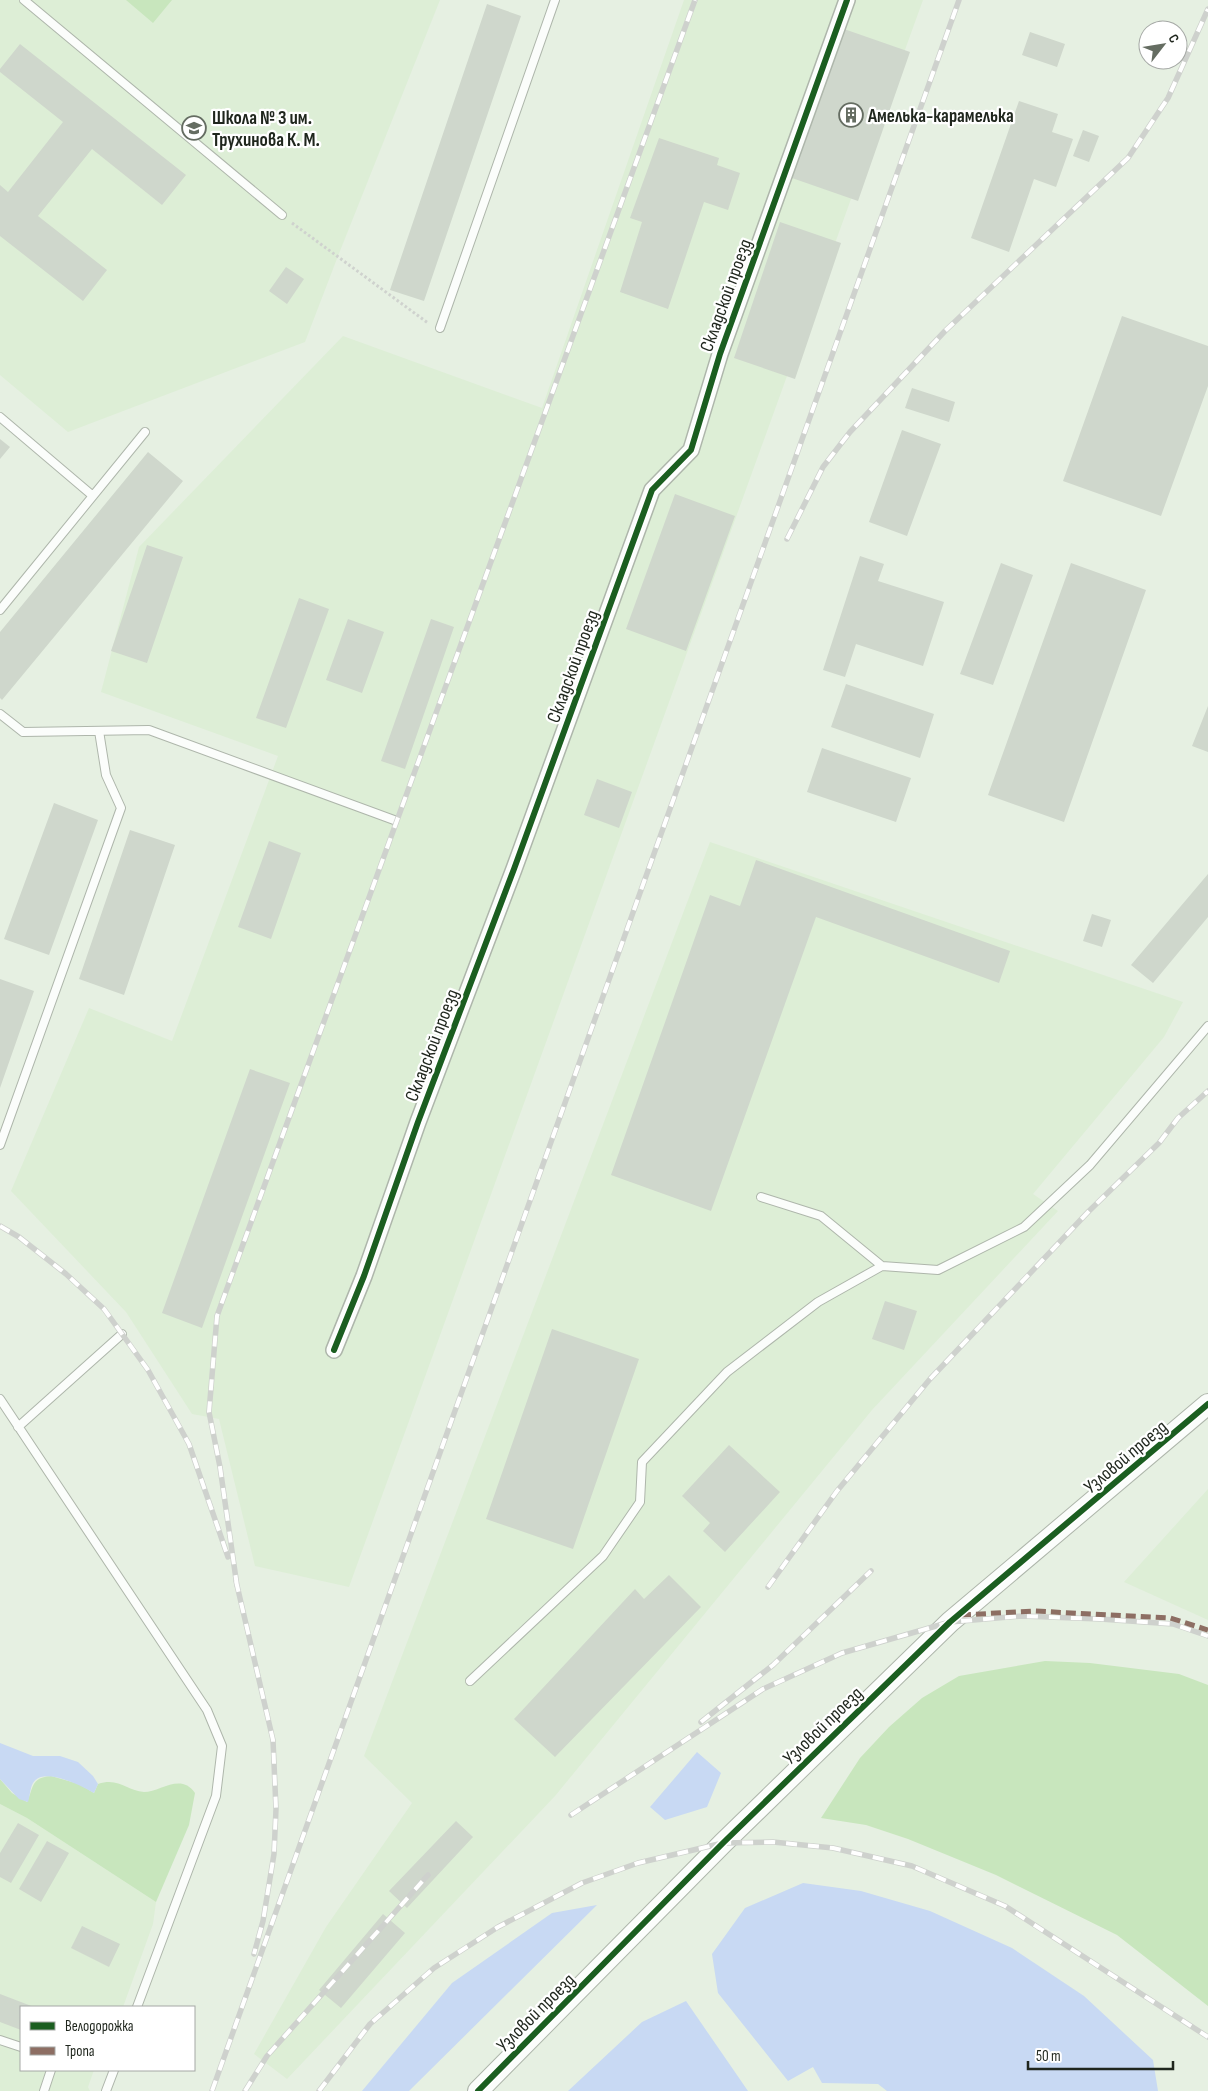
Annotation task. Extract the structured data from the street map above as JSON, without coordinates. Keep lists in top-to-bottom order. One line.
{"streets":{"street":["Складской проезд","Узловой проезд"]},"places":{"building":["Амелька-карамелька"],"school or university":["Школа № 3 им. Трухинова К. М."]},"legend":["Велодорожка","Тропа"],"scale_bar":"50 m","north":"top right"}
